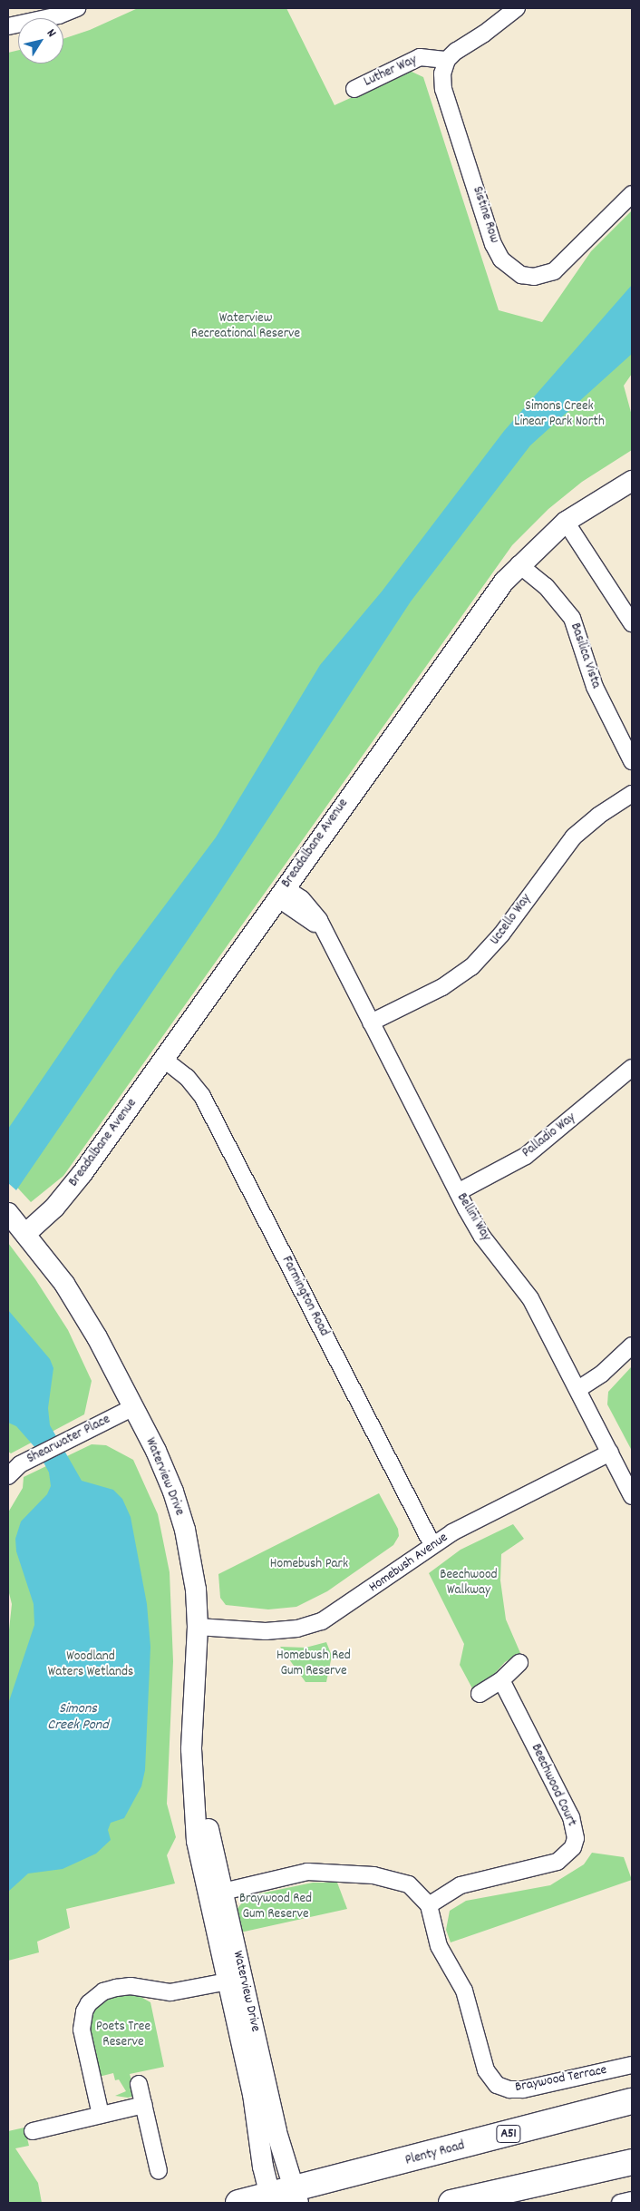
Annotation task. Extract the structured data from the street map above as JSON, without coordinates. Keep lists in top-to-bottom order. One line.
{"streets":{"highway":["A51","Plenty Road"],"street":["Luther Way","Sistine Row","Basilica Vista","Breadalbane Avenue","Uccello Way","Palladio Way","Bellini Way","Farmington Road","Shearwater Place","Waterview Drive","Homebush Avenue","Beechwood Court","Braywood Terrace"]},"crossings":[["Luther Way","Sistine Row"],["Basilica Vista","Breadalbane Avenue"],["Breadalbane Avenue","Bellini Way"],["Breadalbane Avenue","Farmington Road"],["Breadalbane Avenue","Waterview Drive"],["Uccello Way","Bellini Way"],["Palladio Way","Bellini Way"],["Bellini Way","Homebush Avenue"],["Farmington Road","Homebush Avenue"],["Shearwater Place","Waterview Drive"],["Waterview Drive","Homebush Avenue"],["Waterview Drive","Braywood Terrace"],["Waterview Drive","Plenty Road"],["Beechwood Court","Braywood Terrace"]],"water":["Simons Creek Pond"],"parks":["Waterview Recreational Reserve","Simons Creek Linear Park North","Homebush Park","Beechwood Walkway","Homebush Red Gum Reserve","Woodland Waters Wetlands","Braywood Red Gum Reserve","Poets Tree Reserve"],"north":"top right"}
